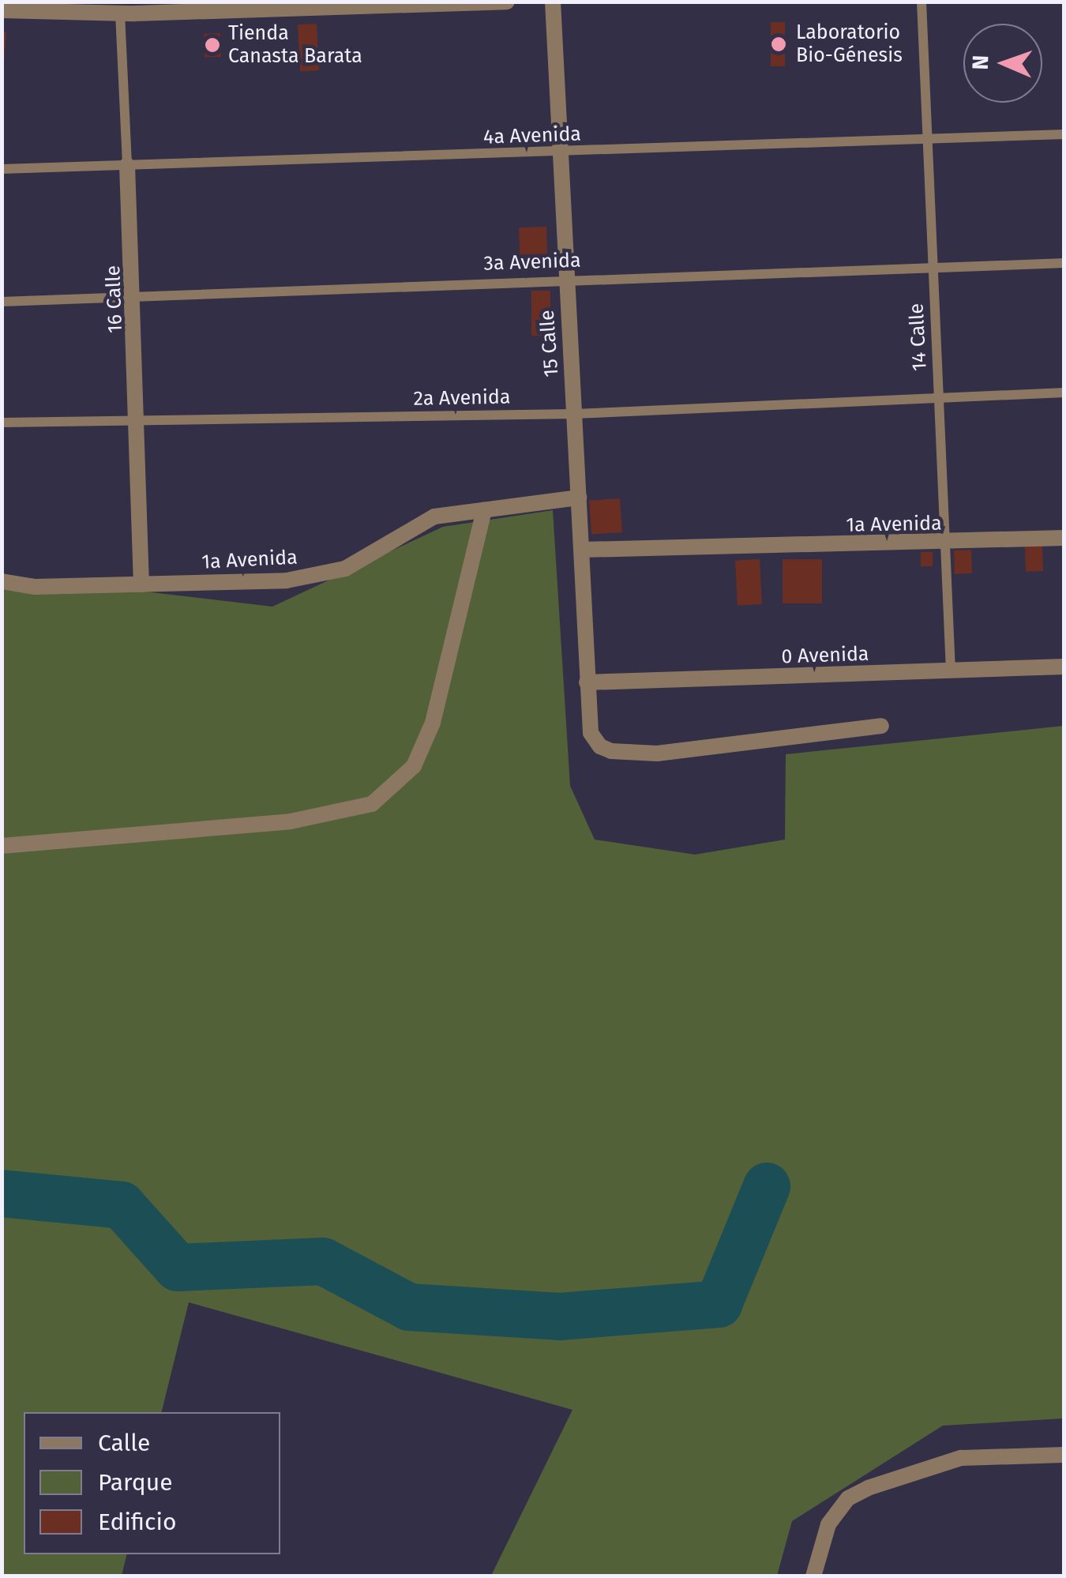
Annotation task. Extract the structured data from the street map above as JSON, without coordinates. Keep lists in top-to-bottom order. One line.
{"streets":{"street":["16 Calle","15 Calle","1a Avenida","0 Avenida"],"lane":["4a Avenida","3a Avenida","14 Calle","2a Avenida"]},"crossings":[["4a Avenida","16 Calle"],["4a Avenida","14 Calle"],["4a Avenida","15 Calle"],["3a Avenida","16 Calle"],["3a Avenida","14 Calle"],["3a Avenida","15 Calle"],["16 Calle","2a Avenida"],["16 Calle","1a Avenida"],["14 Calle","2a Avenida"],["14 Calle","1a Avenida"],["14 Calle","0 Avenida"],["15 Calle","2a Avenida"],["15 Calle","1a Avenida"],["15 Calle","0 Avenida"]],"places":["Laboratorio Bio-Génesis","Tienda Canasta Barata"],"legend":["Calle","Parque","Edificio"],"north":"left"}
